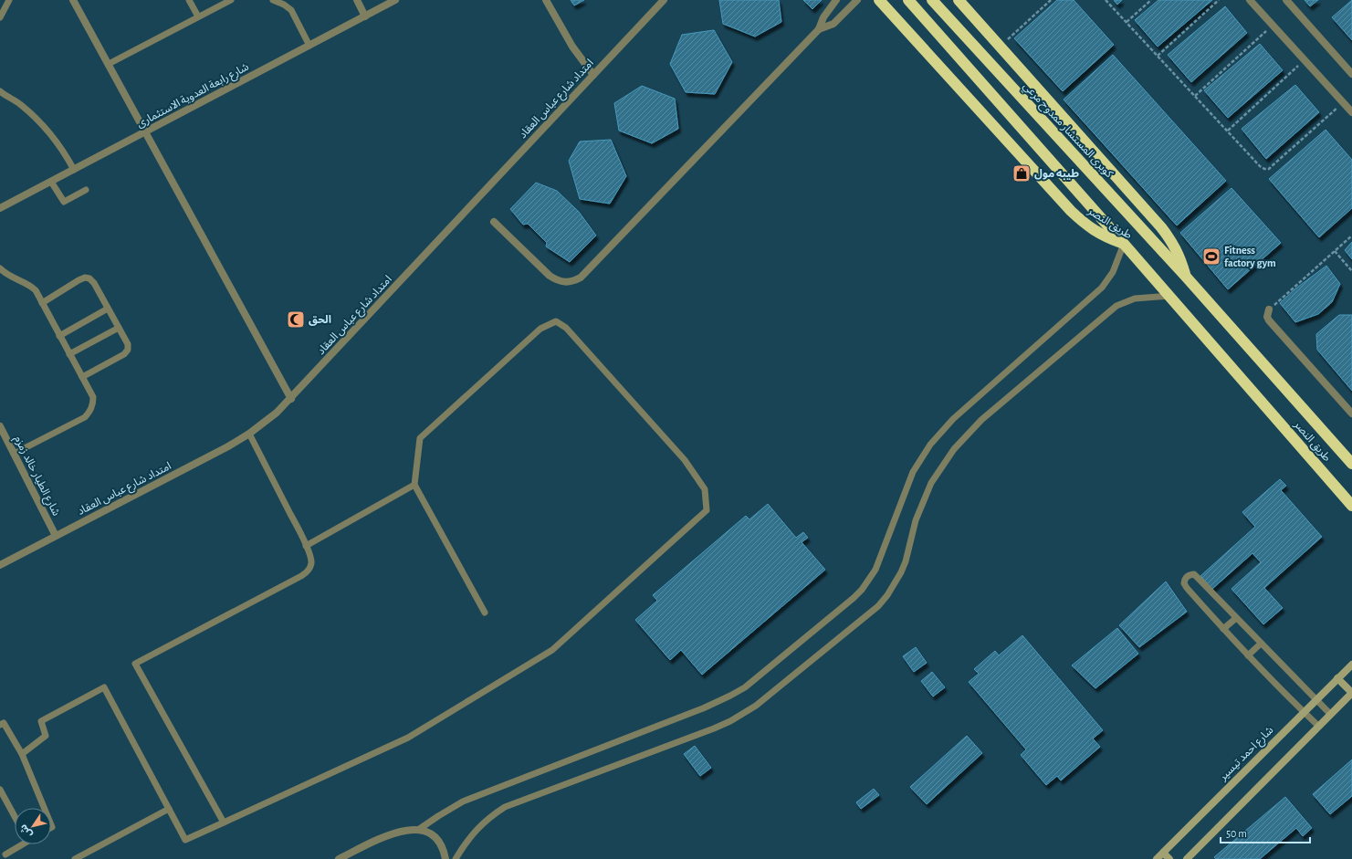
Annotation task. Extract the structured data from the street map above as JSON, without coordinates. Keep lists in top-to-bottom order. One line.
{"streets":{"highway":["كوبرى المستشار ممدوح مرعي","طريق النصر"],"street":["شارع رابعة العدوية الاستثمارى","امتداد شارع عباس العقاد","شارع الطيار خالد زمزم","شارع احمد تيسير"]},"crossings":[["امتداد شارع عباس العقاد","شارع الطيار خالد زمزم"],["كوبرى المستشار ممدوح مرعي","طريق النصر"]],"places":{"shop":["طيبه مول"],"sports":["Fitness factory gym"],"mosque":["الحق"]},"scale_bar":"50 m","north":"bottom left"}
